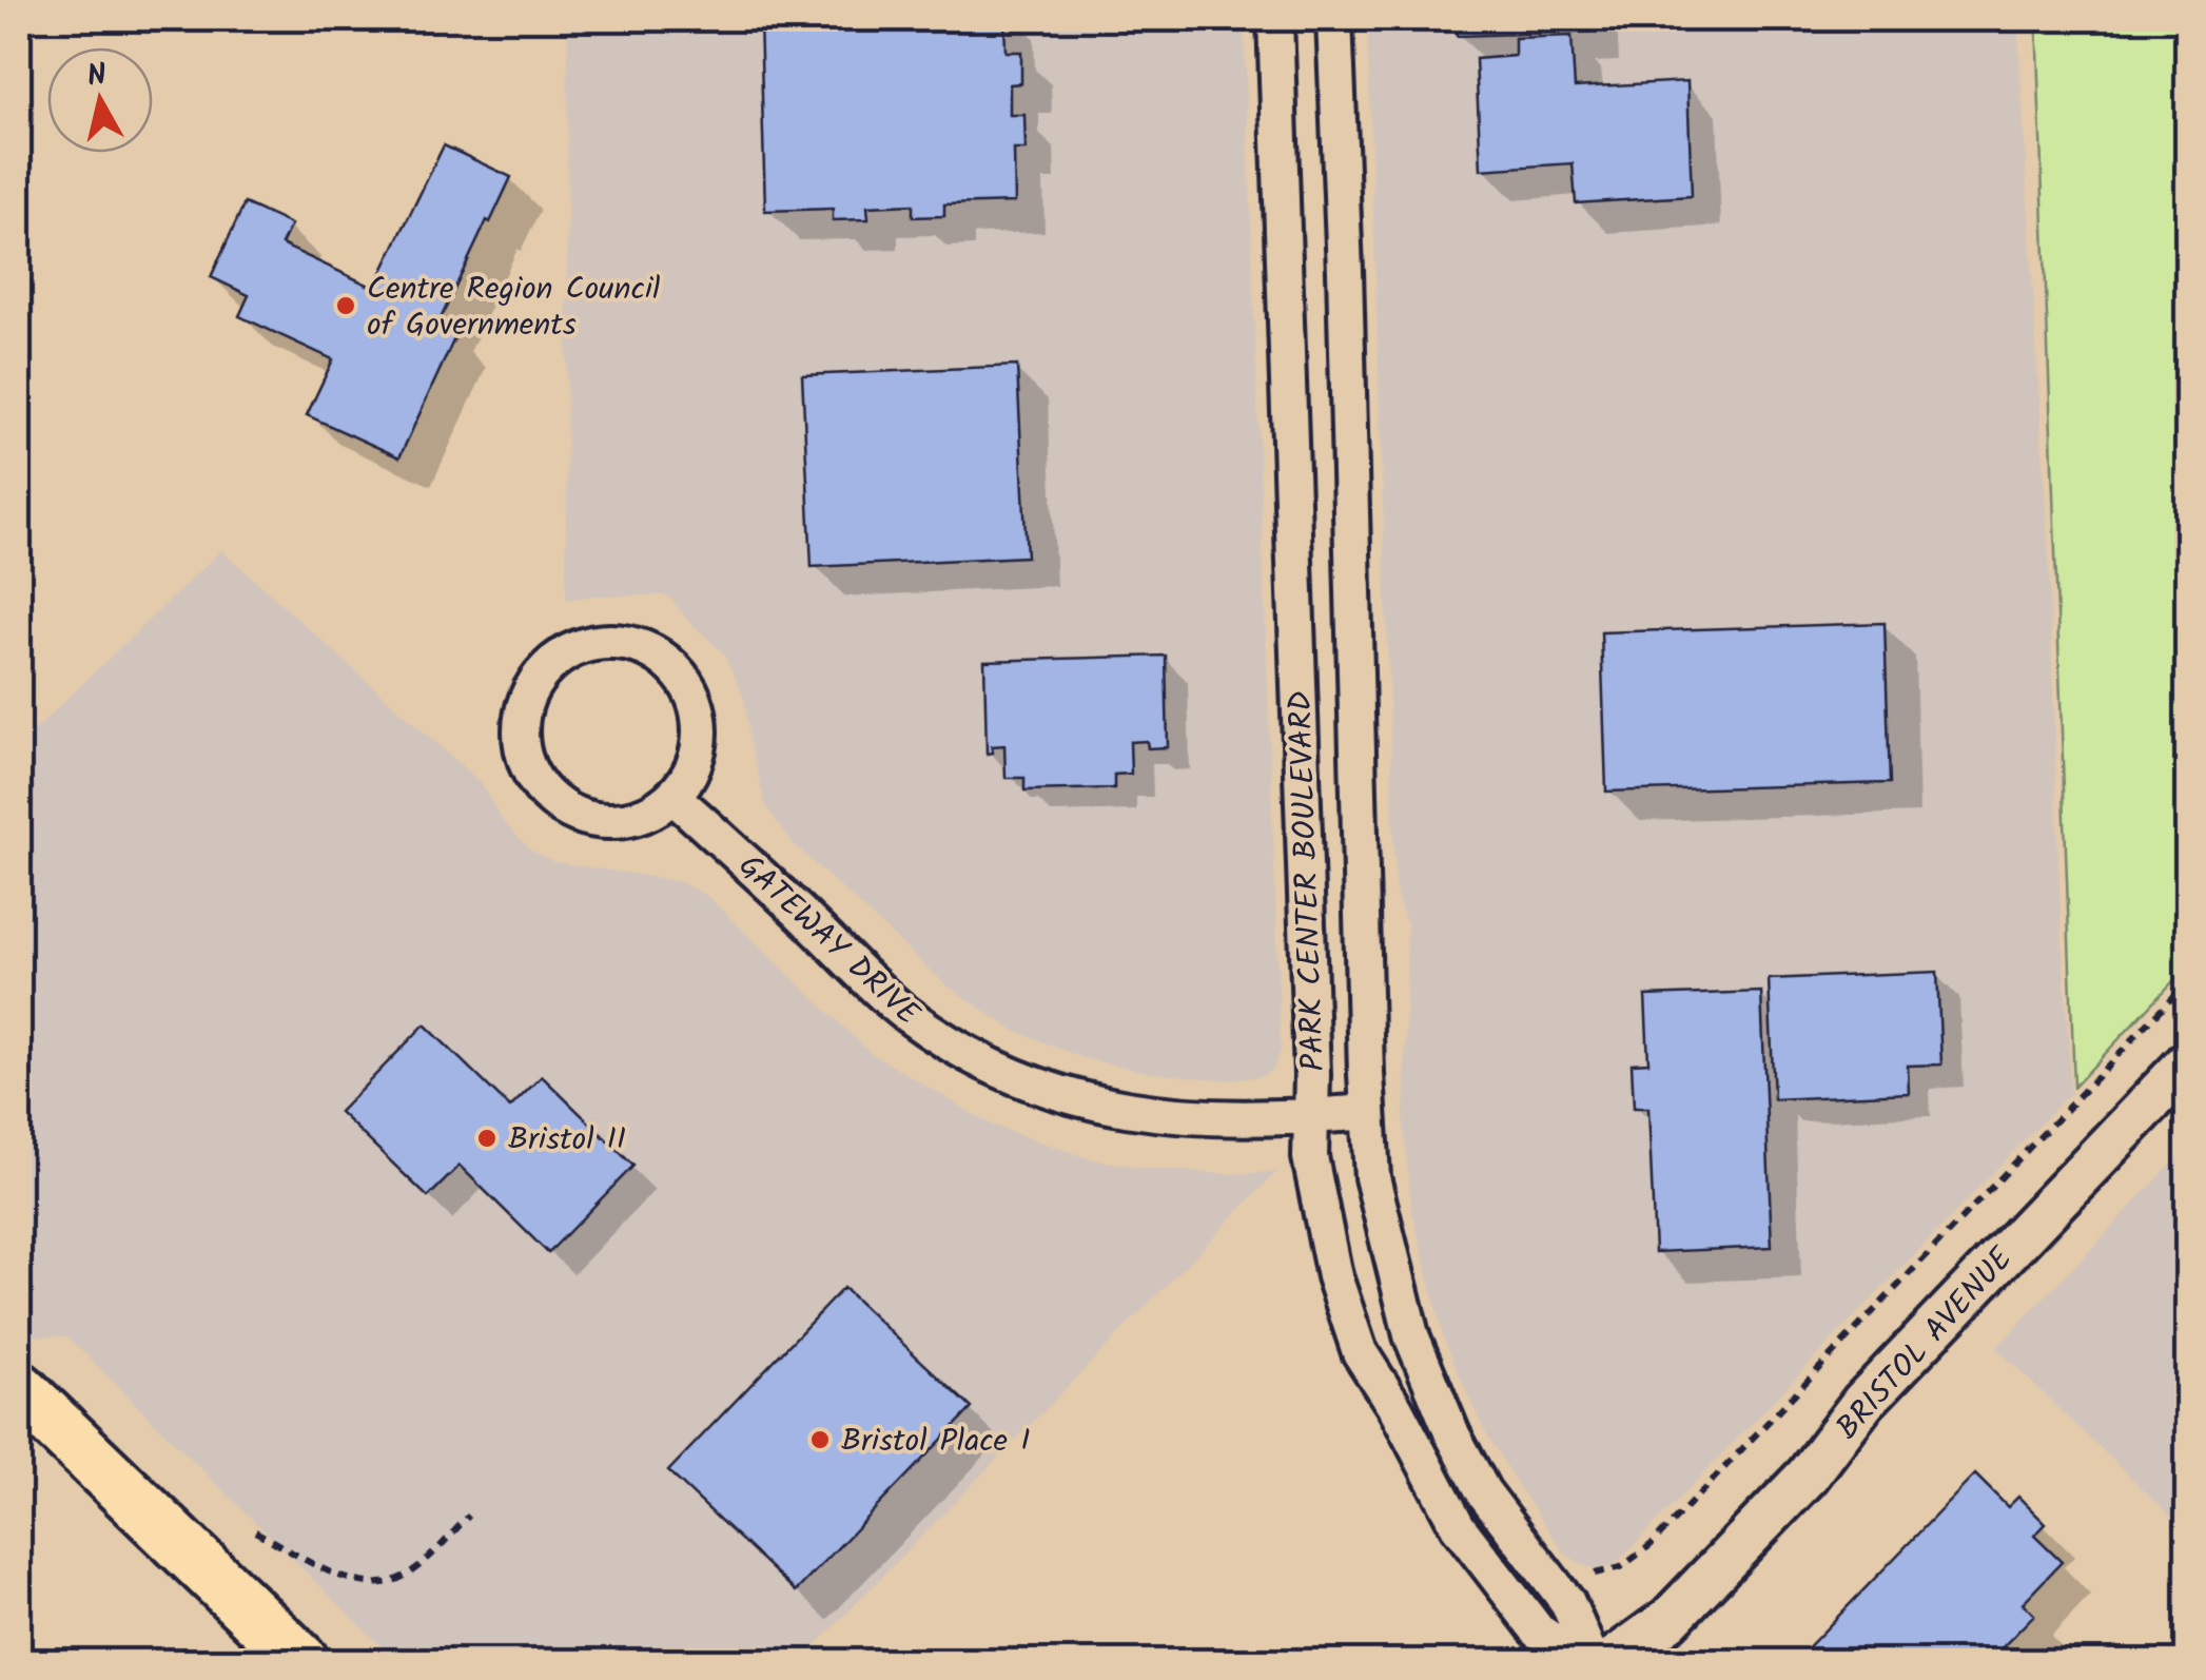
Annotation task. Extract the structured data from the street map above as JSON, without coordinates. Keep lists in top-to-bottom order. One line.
{"streets":{"street":["PARK CENTER BOULEVARD","GATEWAY DRIVE","BRISTOL AVENUE"]},"crossings":[["PARK CENTER BOULEVARD","GATEWAY DRIVE"]],"places":["Centre Region Council of Governments","Bristol II","Bristol Place I"],"north":"top"}
